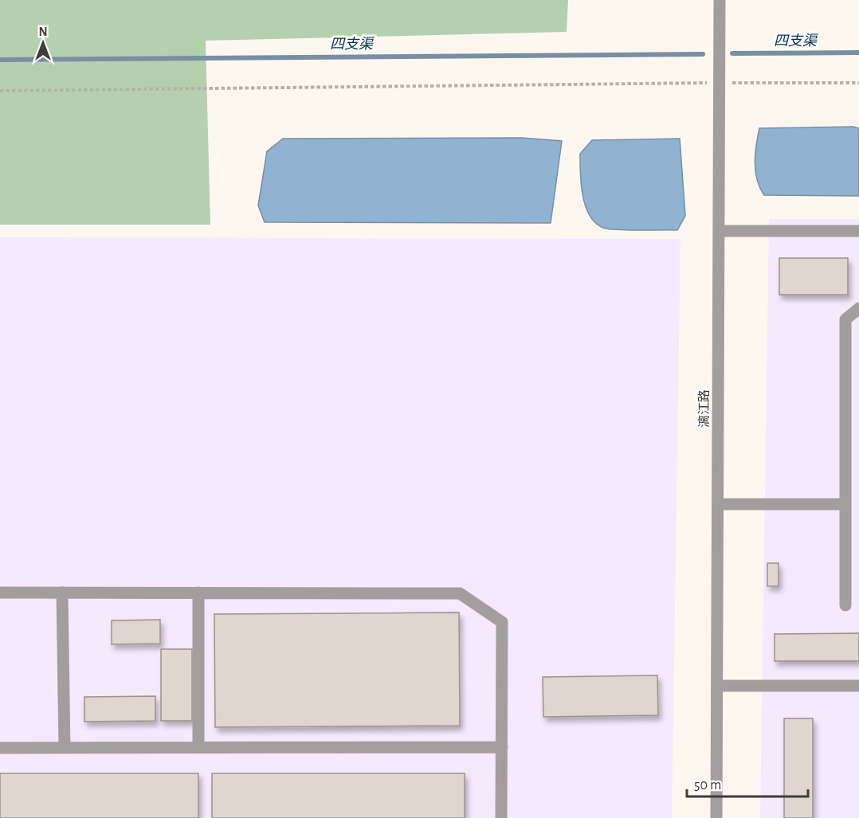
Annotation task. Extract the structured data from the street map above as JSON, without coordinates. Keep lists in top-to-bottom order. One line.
{"streets":{"street":["漓江路"]},"water":["四支渠"],"scale_bar":"50 m","north":"top"}
